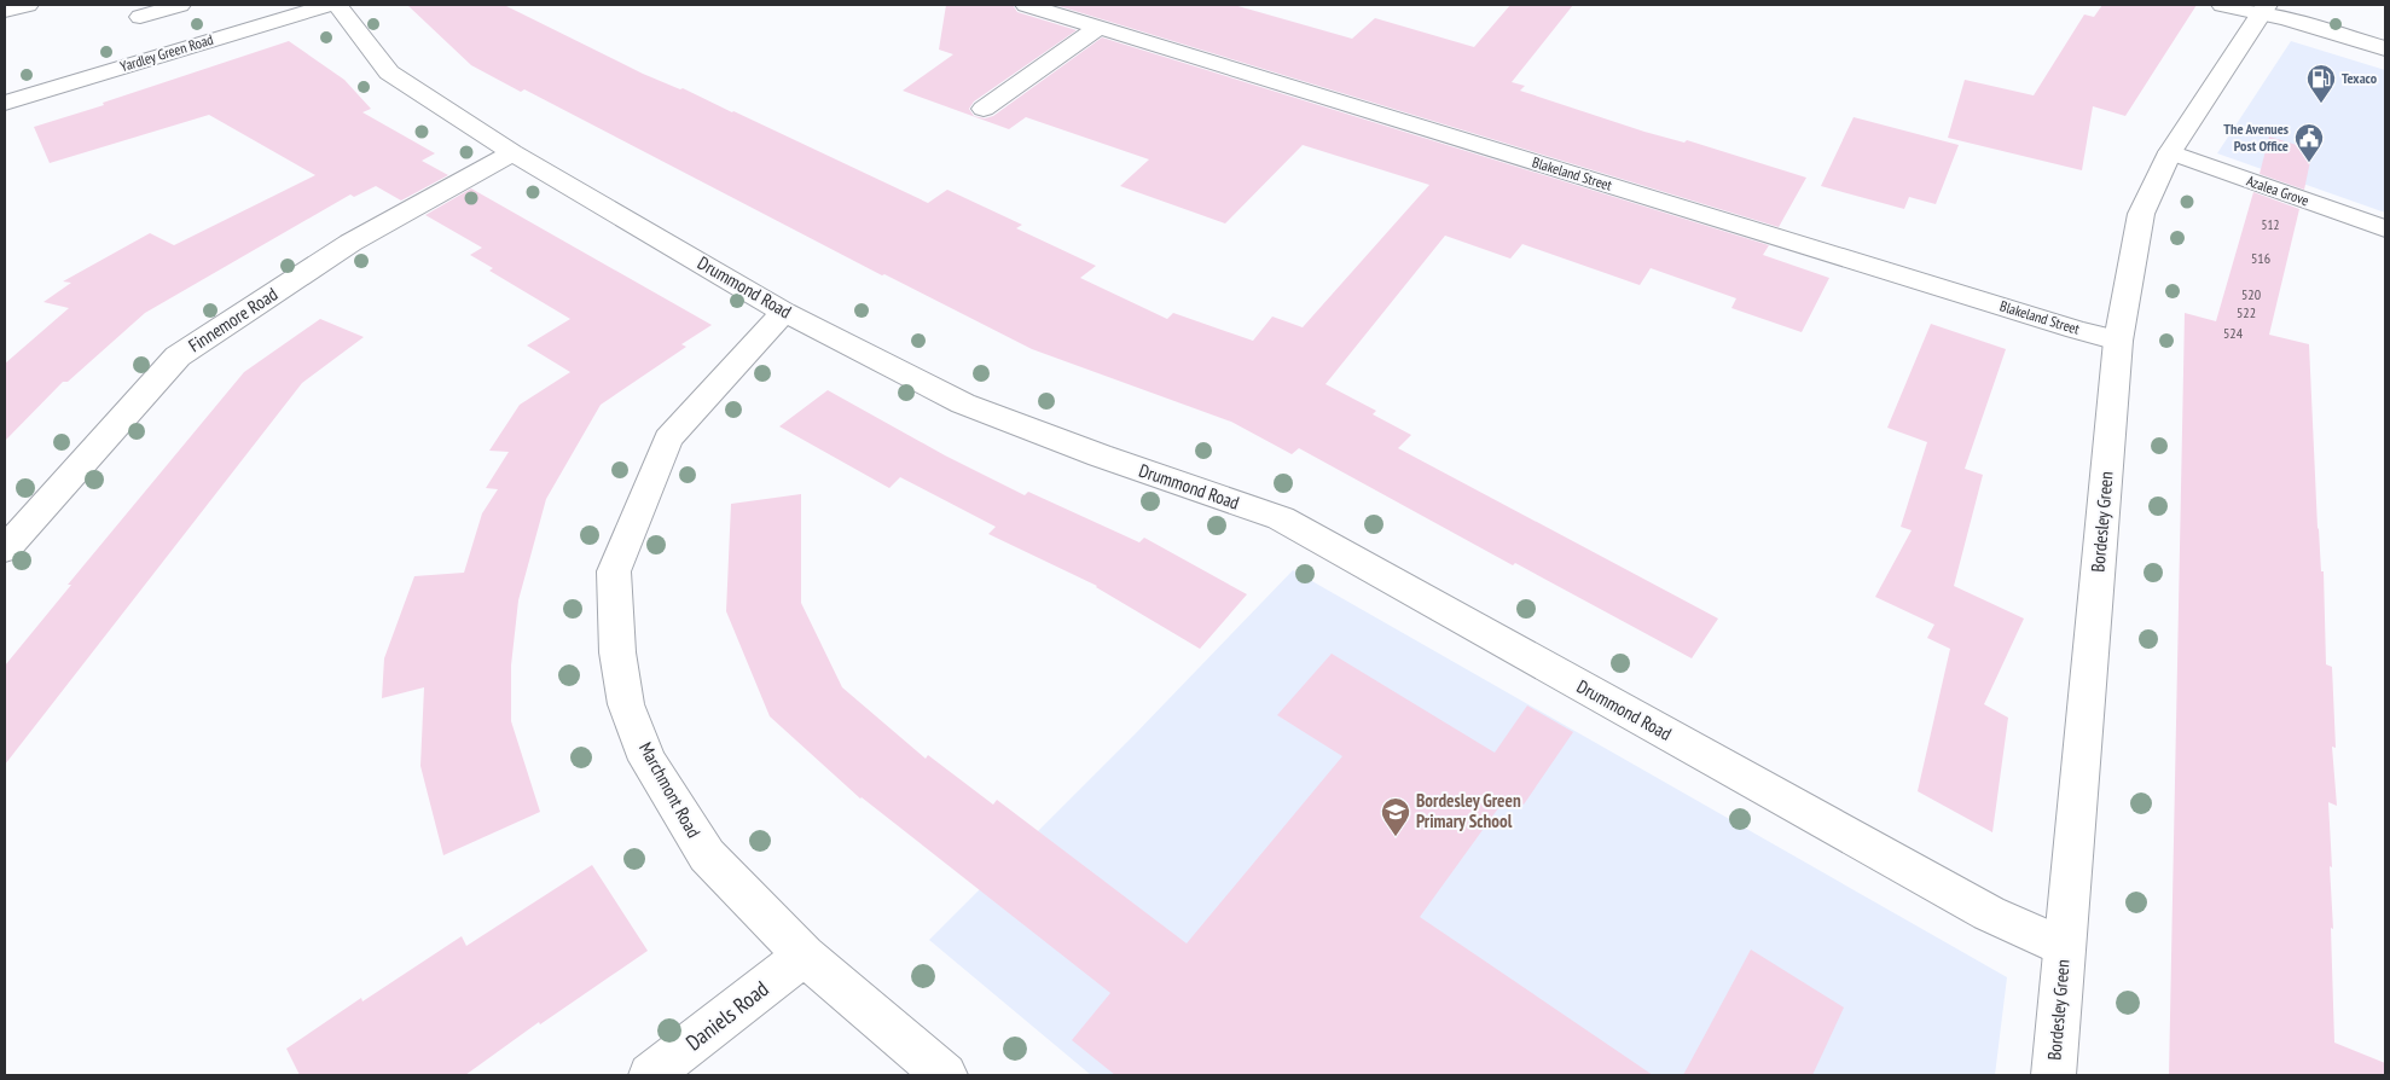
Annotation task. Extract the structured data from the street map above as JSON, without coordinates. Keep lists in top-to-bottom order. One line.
{"streets":{"street":["Yardley Green Road","Blakeland Street","Azalea Grove","Drummond Road","Finnemore Road","Bordesley Green","Marchmont Road","Daniels Road"]},"crossings":[["Blakeland Street","Bordesley Green"],["Azalea Grove","Bordesley Green"],["Drummond Road","Finnemore Road"],["Drummond Road","Bordesley Green"],["Drummond Road","Marchmont Road"],["Marchmont Road","Daniels Road"]],"places":{"fuel station":["Texaco"],"public building":["The Avenues Post Office"],"school or university":["Bordesley Green Primary School"]},"house_numbers":["512","516","520","522","524"]}
